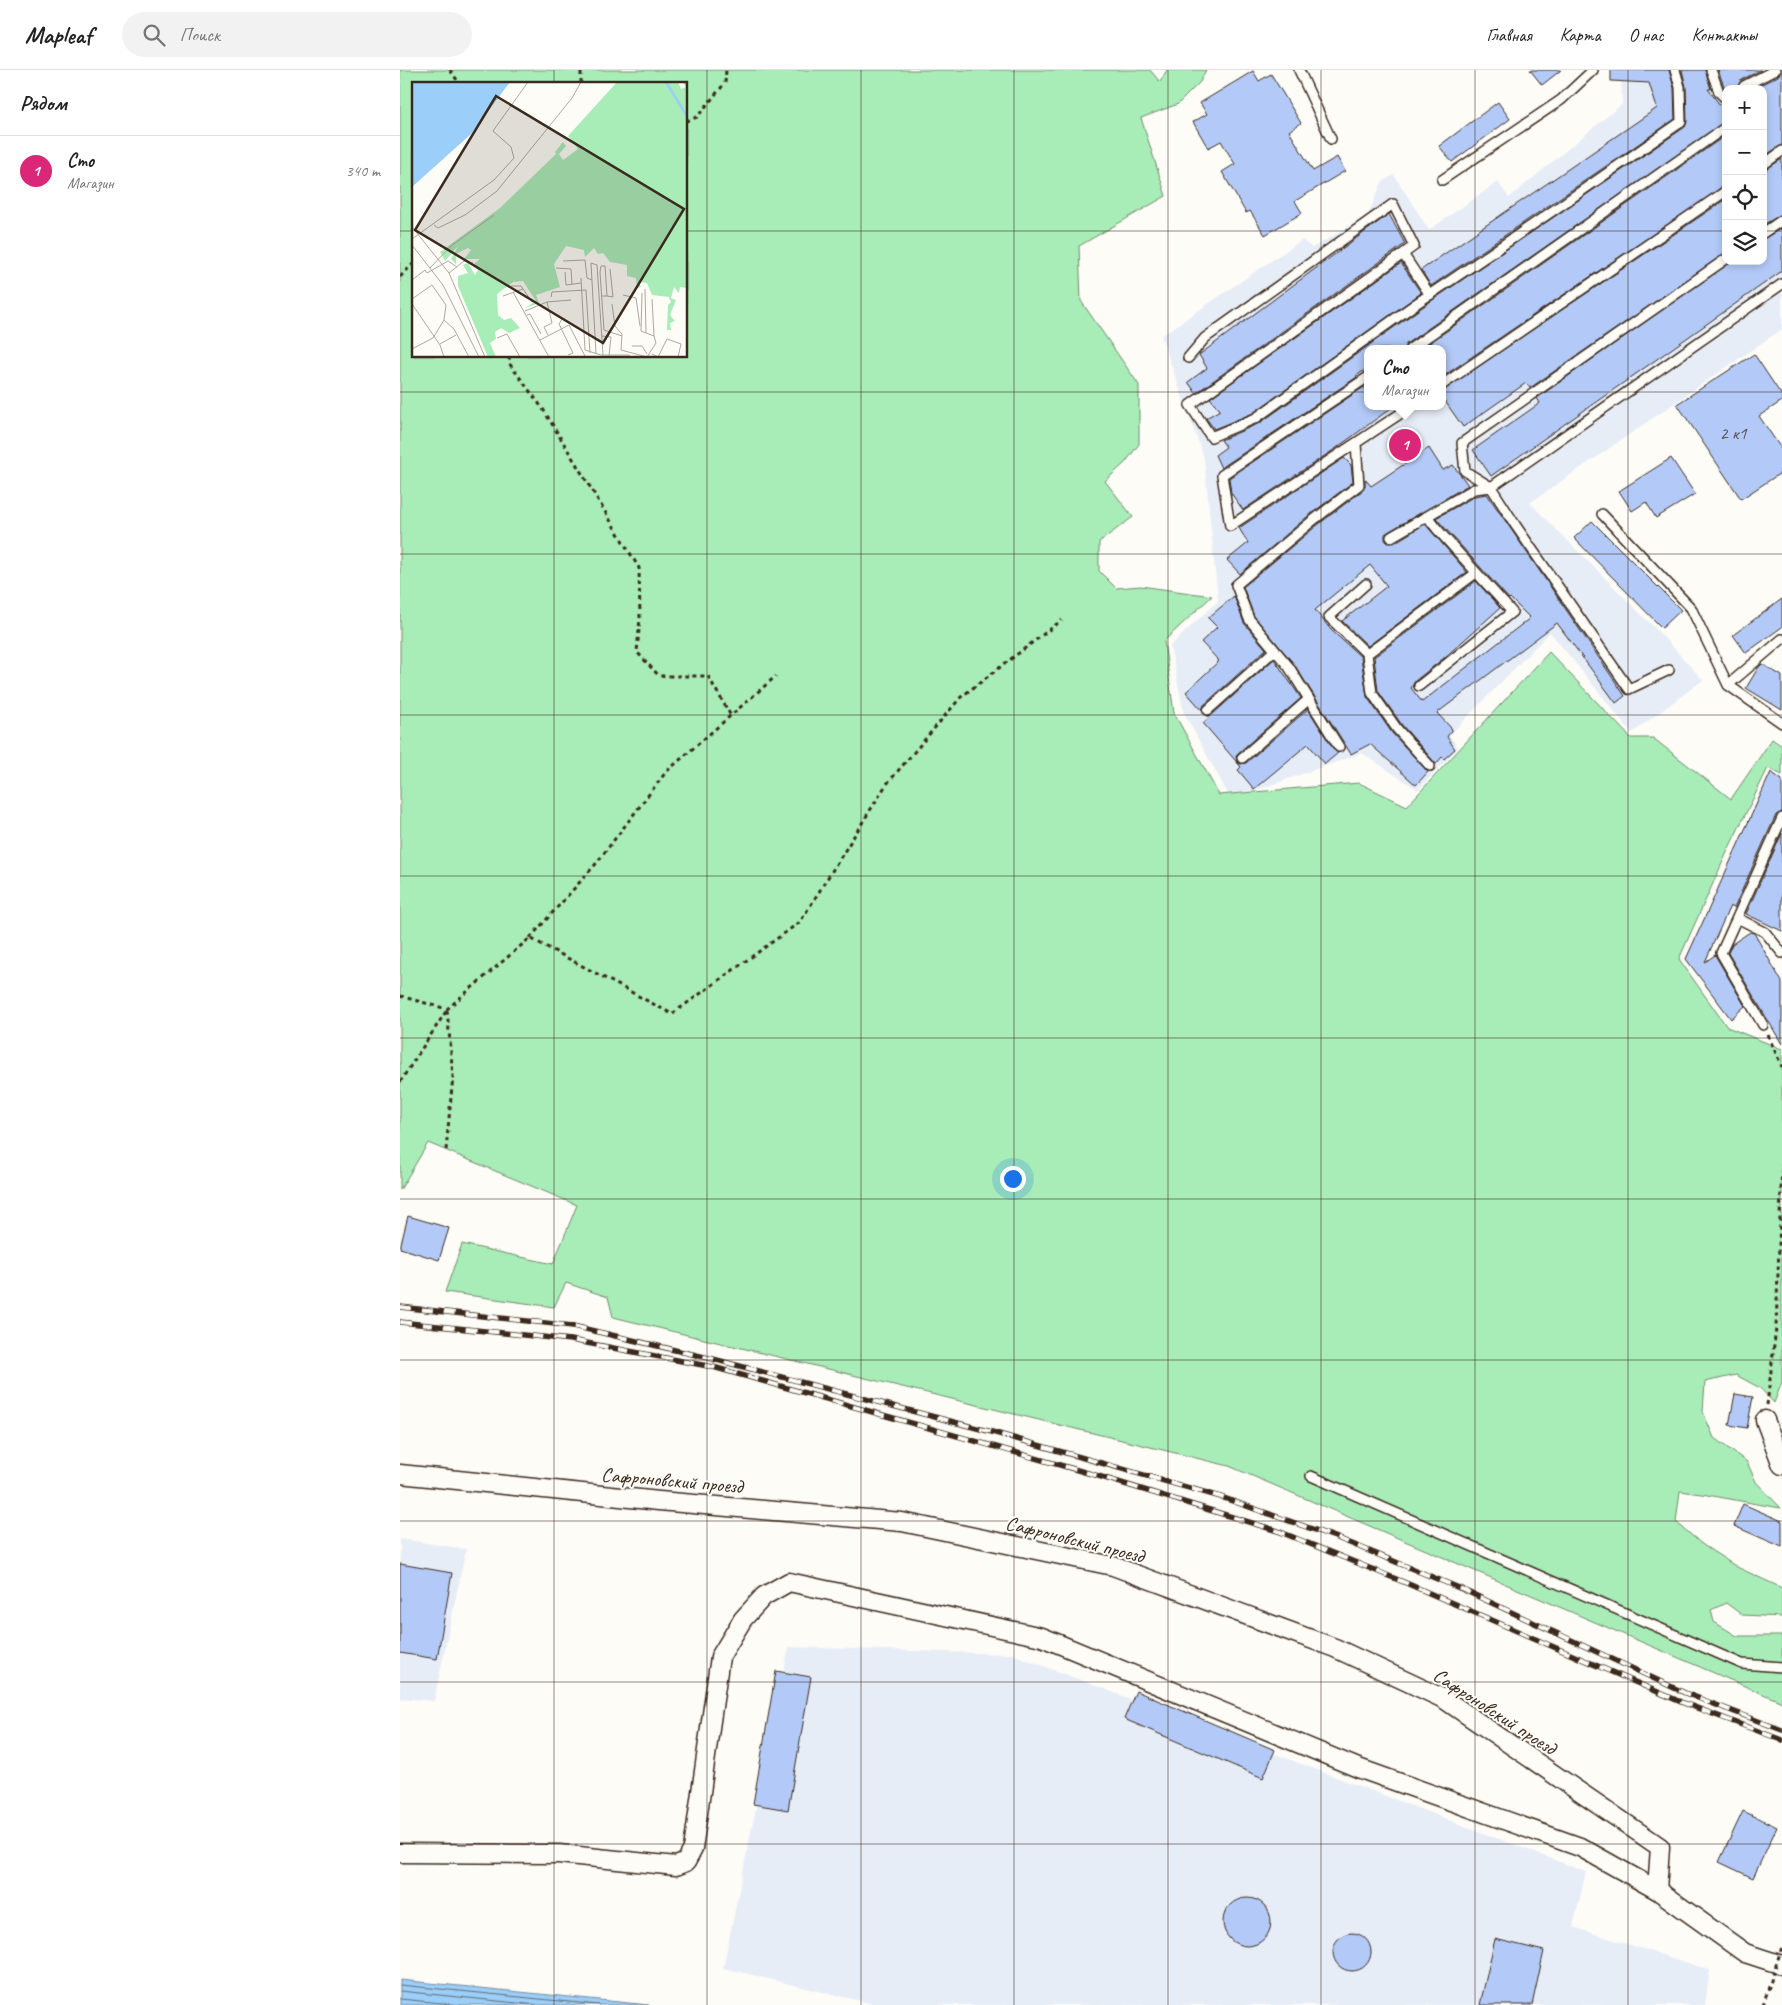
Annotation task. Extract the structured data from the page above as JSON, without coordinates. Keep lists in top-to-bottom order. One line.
{"streets":{"street":["Сафроновский проезд"]},"house_numbers":["2 к1"],"page":{"header":"Mapleaf","search":"Поиск","nav":["Главная","Карта","О нас","Контакты"],"heading":"Рядом","map_buttons":["+","−"],"list":[{"mark":"1","name":"Сто","note":"Магазин","value":"340 m"}],"popup":["Сто","Магазин"],"pins":"1"}}
